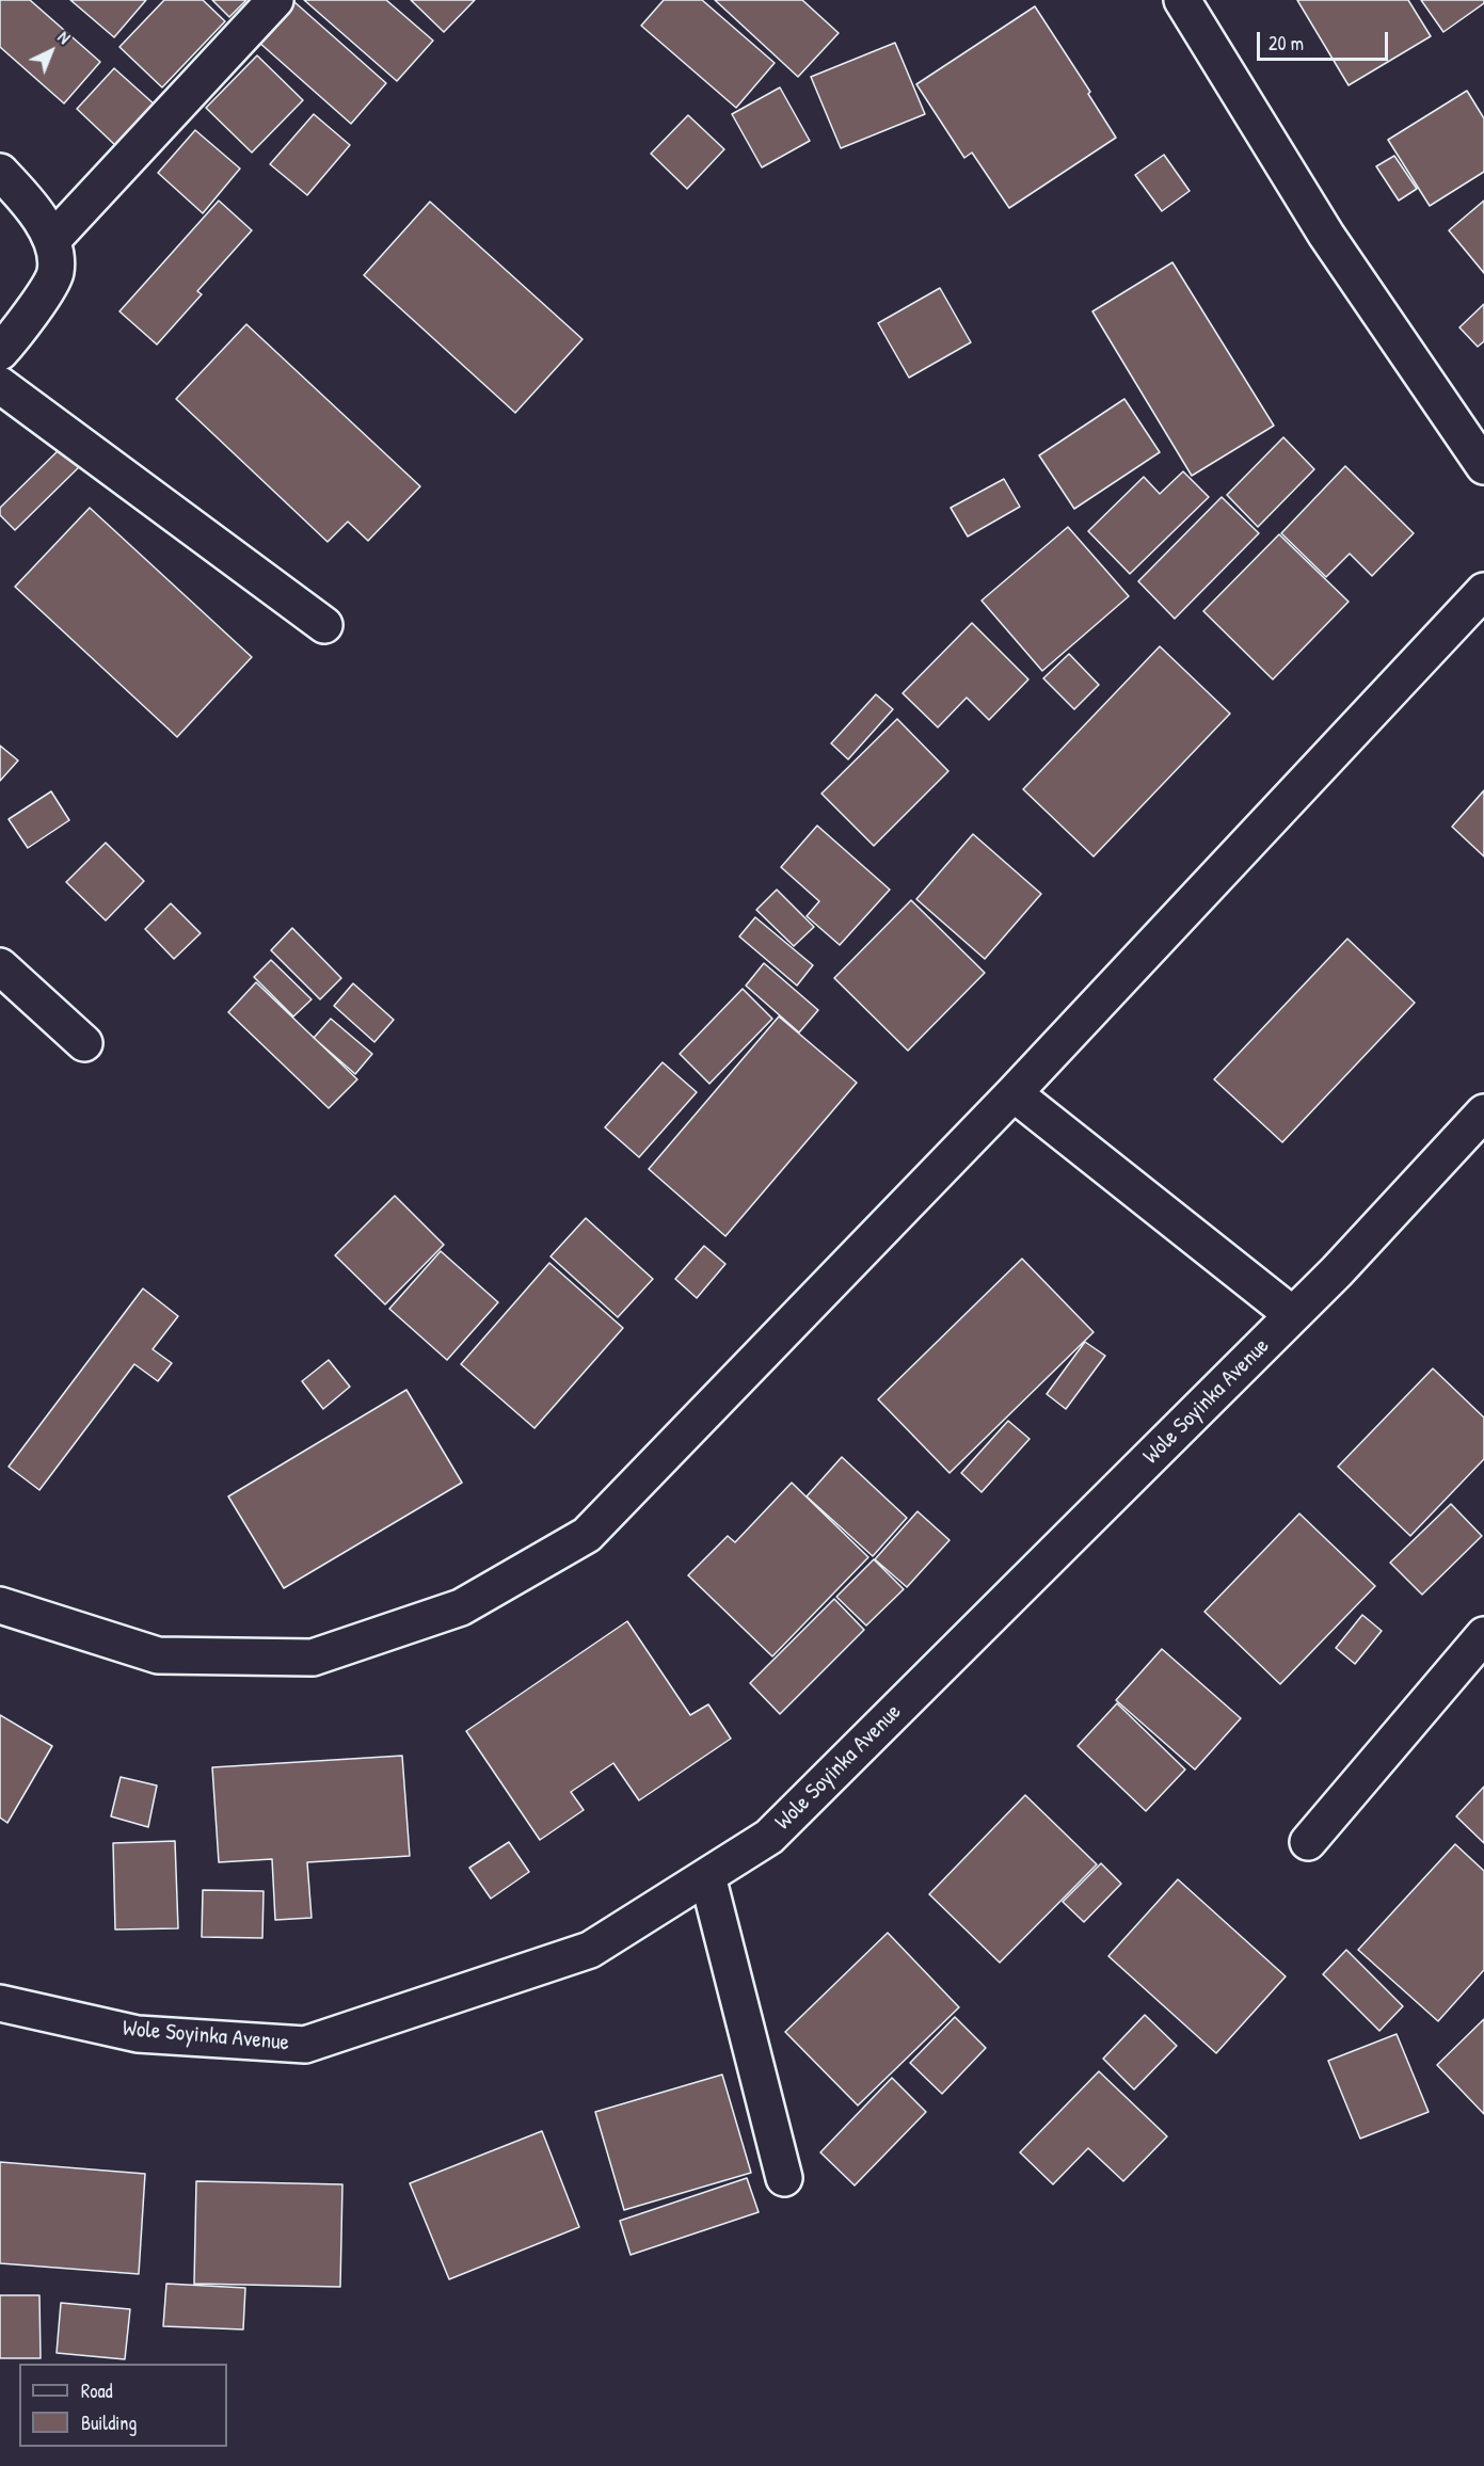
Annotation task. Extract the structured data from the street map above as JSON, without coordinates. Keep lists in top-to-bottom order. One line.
{"streets":{"street":["Wole Soyinka Avenue"]},"legend":["Road","Building"],"scale_bar":"20 m","north":"top right"}
